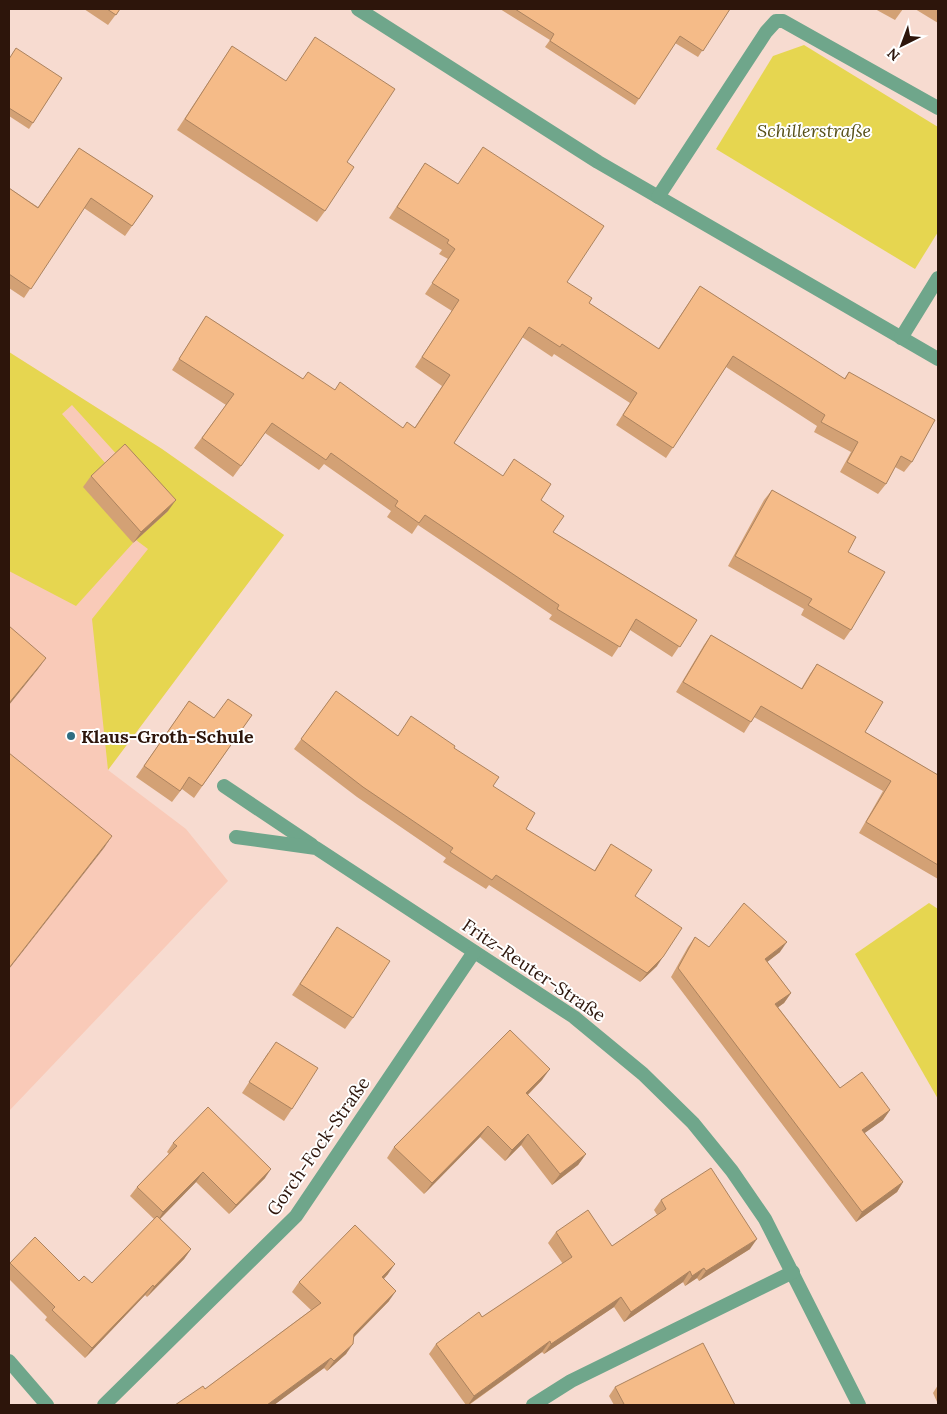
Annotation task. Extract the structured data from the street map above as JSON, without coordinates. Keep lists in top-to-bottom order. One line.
{"streets":{"street":["Fritz-Reuter-Straße","Gorch-Fock-Straße"]},"crossings":[["Fritz-Reuter-Straße","Gorch-Fock-Straße"]],"parks":["Schillerstraße"],"places":["Klaus-Groth-Schule"],"north":"bottom left"}
